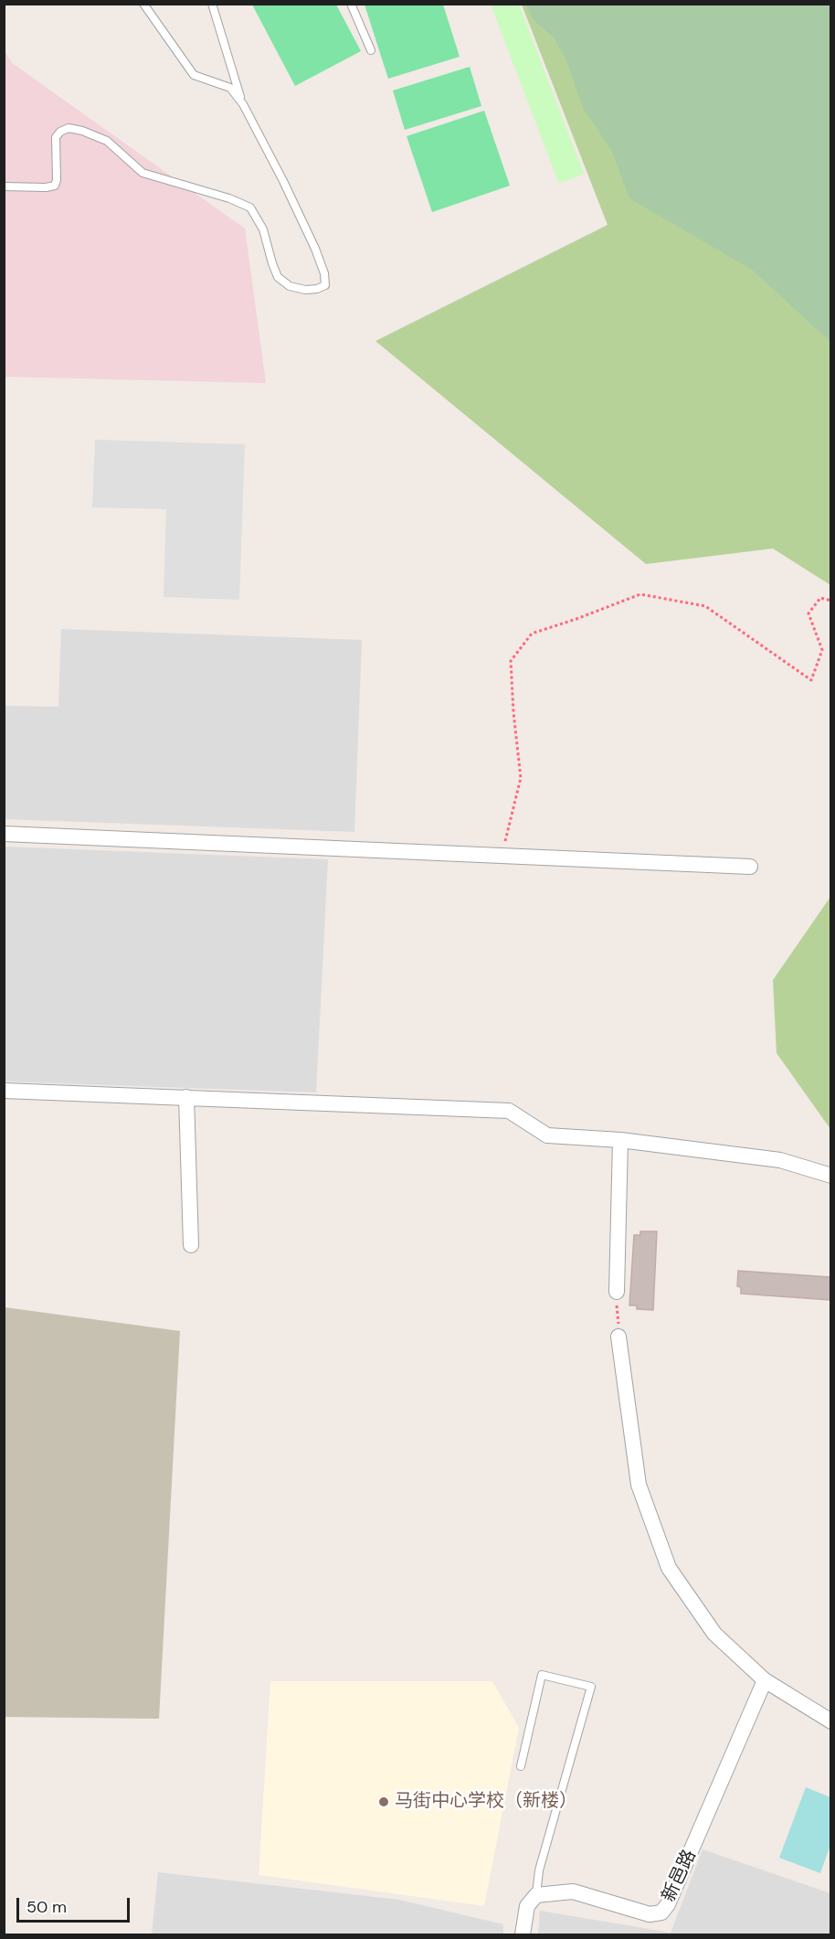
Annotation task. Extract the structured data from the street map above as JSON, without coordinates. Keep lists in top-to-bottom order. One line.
{"streets":{"street":["新邑路"]},"places":["马街中心学校（新楼）"],"scale_bar":"50 m"}
